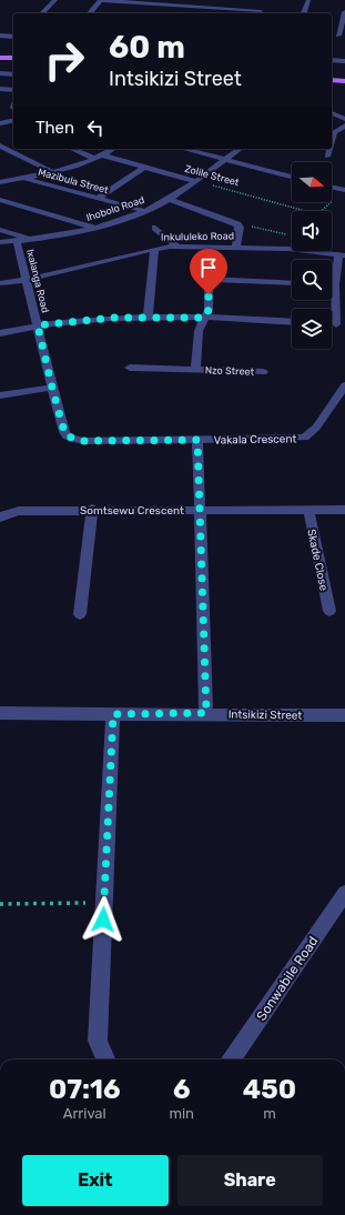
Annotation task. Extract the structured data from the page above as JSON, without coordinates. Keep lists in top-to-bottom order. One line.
{"streets":{"street":["Zolile Street","Mazibula Street","Ihobolo Road","Inkululeko Road","Ixalanga Road","Nzo Street","Vakala Crescent","Somtsewu Crescent","Skade Close","Intsikizi Street","Sonwabile Road"]},"crossings":[["Zolile Street","Ihobolo Road"],["Mazibula Street","Ihobolo Road"],["Ihobolo Road","Ixalanga Road"],["Inkululeko Road","Ixalanga Road"],["Ixalanga Road","Vakala Crescent"],["Somtsewu Crescent","Skade Close"]],"north":"right","page":{"turn":["60 m","Intsikizi Street"],"then":"Then","eta":["07:16","Arrival","6","min","450","m"],"buttons":["Exit","Share"]}}
